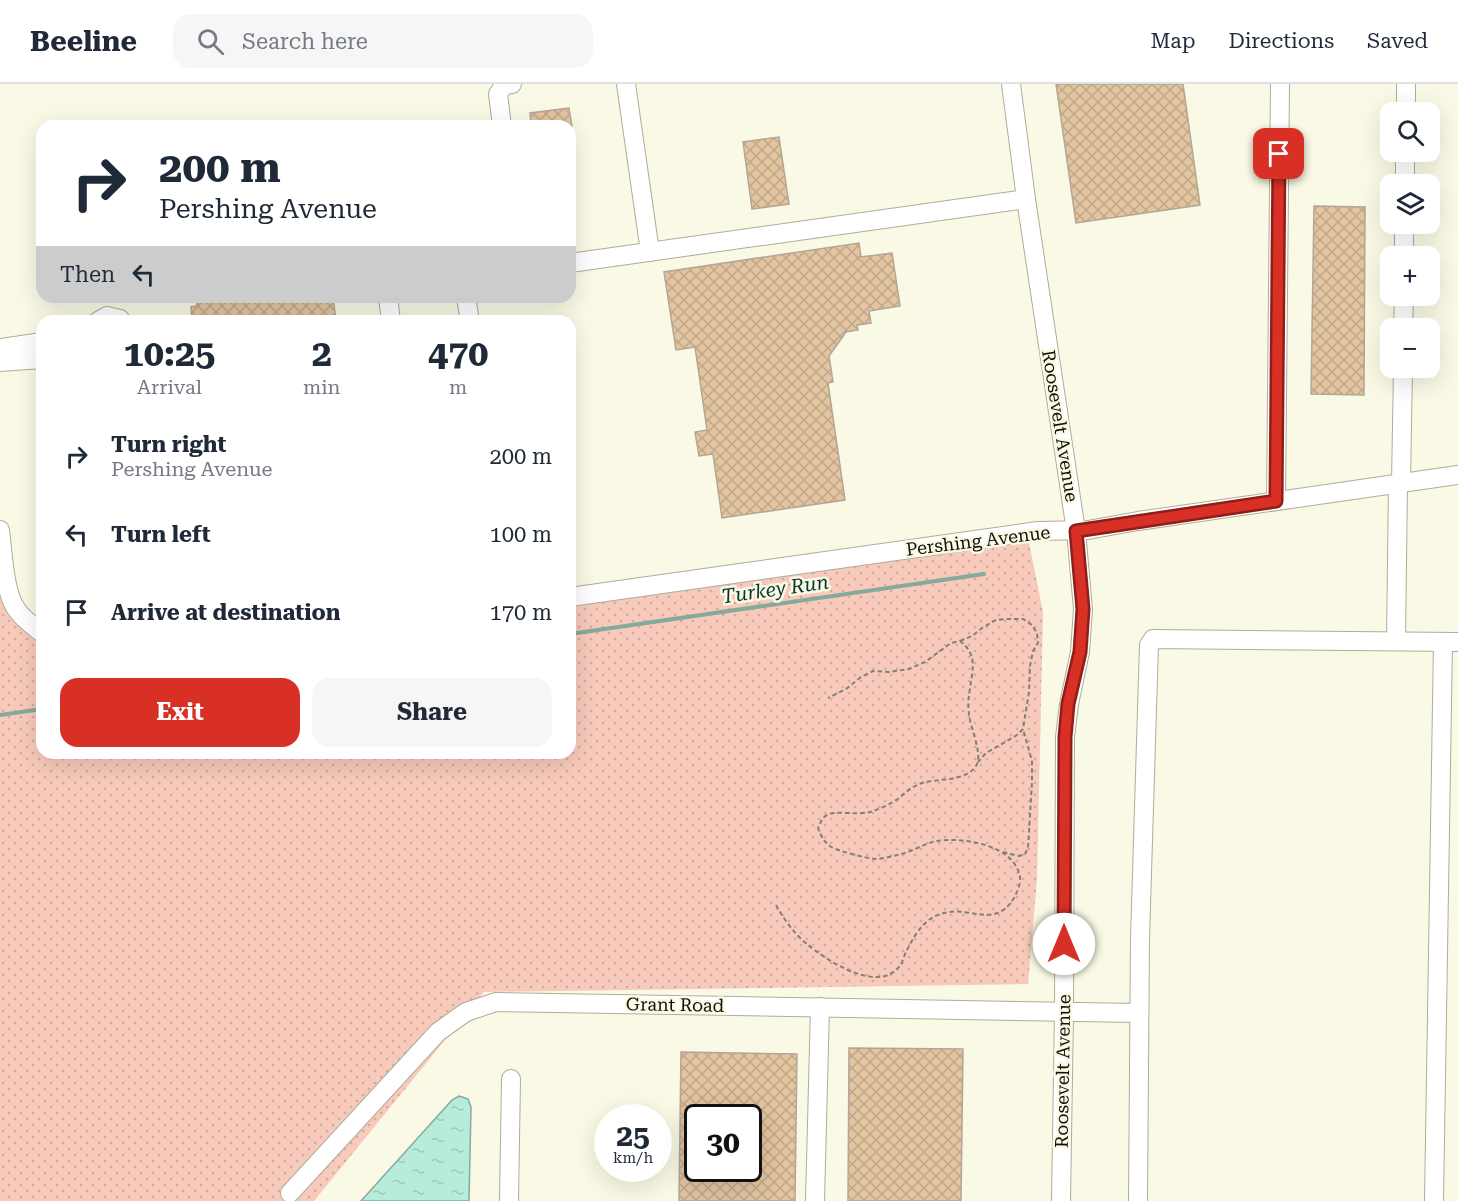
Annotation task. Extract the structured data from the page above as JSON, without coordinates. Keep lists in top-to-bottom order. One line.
{"streets":{"street":["Roosevelt Avenue","Pershing Avenue","Grant Road"]},"crossings":[["Roosevelt Avenue","Pershing Avenue"],["Roosevelt Avenue","Grant Road"]],"water":["Turkey Run"],"page":{"header":"Beeline","search":"Search here","nav":["Map","Directions","Saved"],"map_buttons":["+","−"],"turn":["200 m","Pershing Avenue"],"then":"Then","eta":["10:25","Arrival","2","min","470","m"],"list":[{"name":"Turn right","note":"Pershing Avenue","value":"200 m"},{"name":"Turn left","value":"100 m"},{"name":"Arrive at destination","value":"170 m"}],"buttons":["Exit","Share"],"speed":"25 km/h","limit":"30"}}
